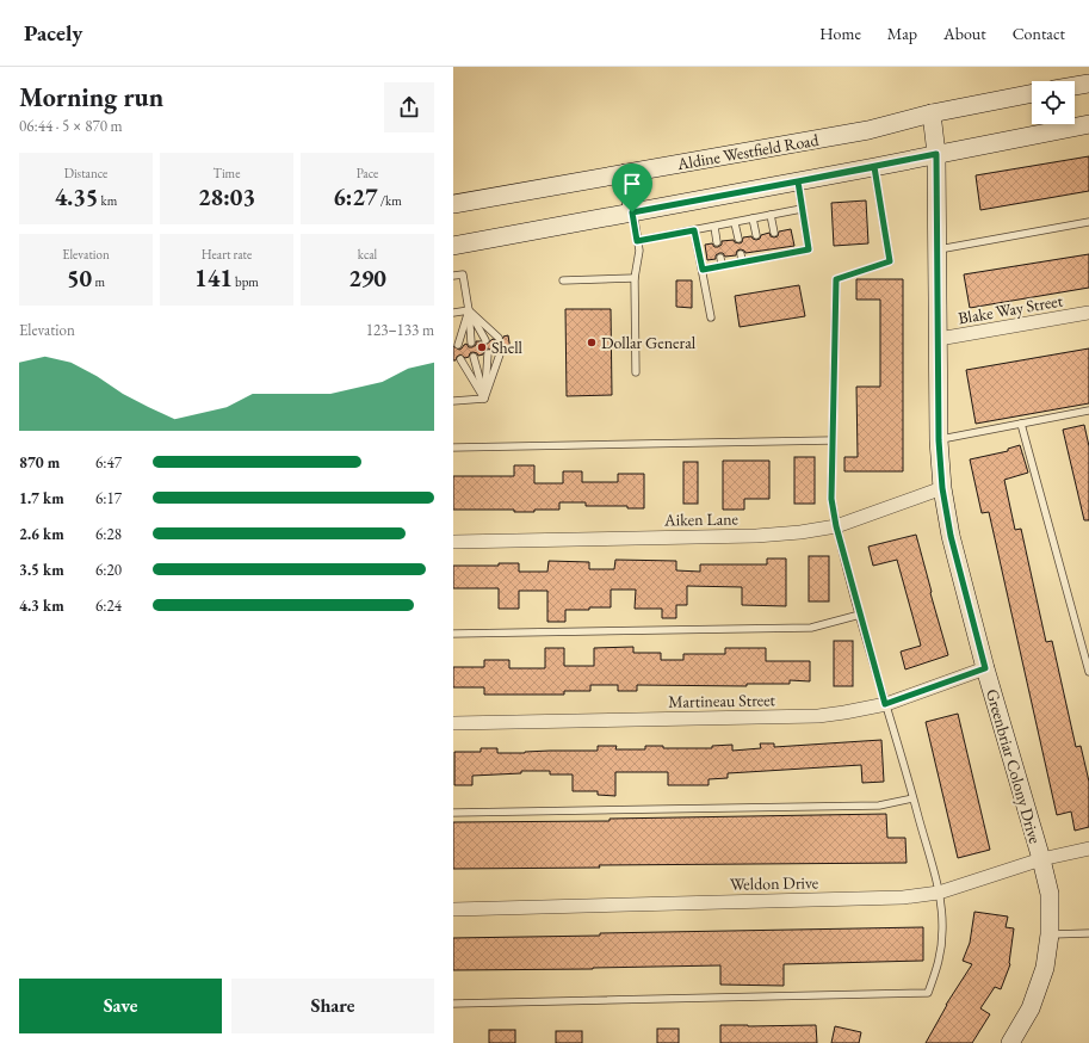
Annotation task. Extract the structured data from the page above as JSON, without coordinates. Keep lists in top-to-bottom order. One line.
{"streets":{"main road":["Aldine Westfield Road","Greenbriar Colony Drive"],"street":["Blake Way Street","Aiken Lane","Martineau Street","Weldon Drive"]},"crossings":[["Aldine Westfield Road","Greenbriar Colony Drive"],["Blake Way Street","Greenbriar Colony Drive"],["Aiken Lane","Greenbriar Colony Drive"],["Martineau Street","Greenbriar Colony Drive"],["Greenbriar Colony Drive","Weldon Drive"]],"places":["Dollar General","Shell"],"page":{"header":"Pacely","nav":["Home","Map","About","Contact"],"heading":["Morning run","06:44 · 5 × 870 m"],"stats":[["Distance","4.35 km"],["Time","28:03"],["Pace","6:27 /km"],["Elevation","50 m"],["Heart rate","141 bpm"],["kcal","290"]],"chart":["Elevation","123–133 m"],"list":[{"name":"870 m","note":"6:47"},{"name":"1.7 km","note":"6:17"},{"name":"2.6 km","note":"6:28"},{"name":"3.5 km","note":"6:20"},{"name":"4.3 km","note":"6:24"}],"buttons":["Save","Share"]}}
